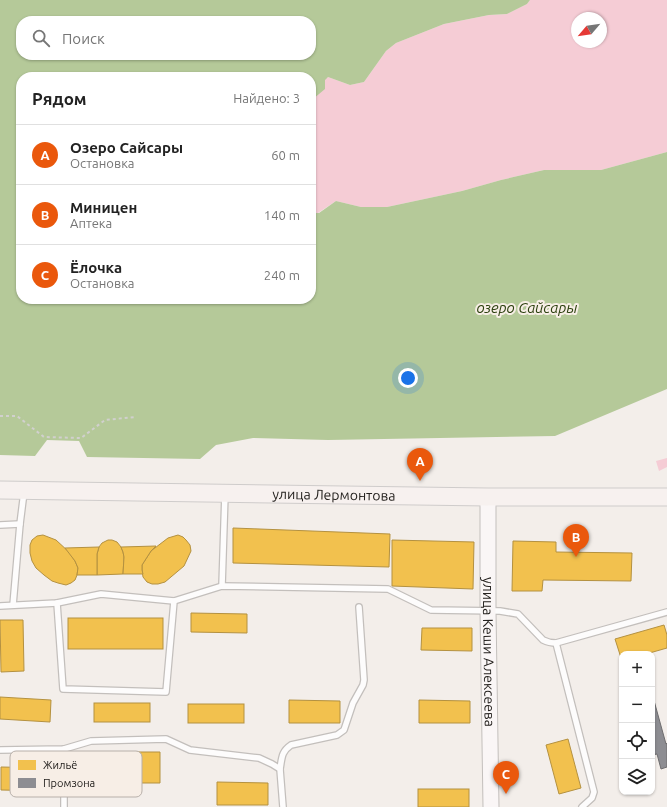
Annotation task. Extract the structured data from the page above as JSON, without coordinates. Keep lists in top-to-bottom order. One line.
{"streets":{"main road":["улица Лермонтова","улица Кеши Алексеева"]},"crossings":[["улица Лермонтова","улица Кеши Алексеева"]],"water":["озеро Сайсары"],"legend":["Жильё","Промзона"],"north":"bottom left","page":{"search":"Поиск","heading":["Рядом","Найдено: 3"],"list":[{"mark":"A","name":"Озеро Сайсары","note":"Остановка","value":"60 m"},{"mark":"B","name":"Миницен","note":"Аптека","value":"140 m"},{"mark":"C","name":"Ёлочка","note":"Остановка","value":"240 m"}],"pins":["A","B","C"],"map_buttons":["+","−"]}}
